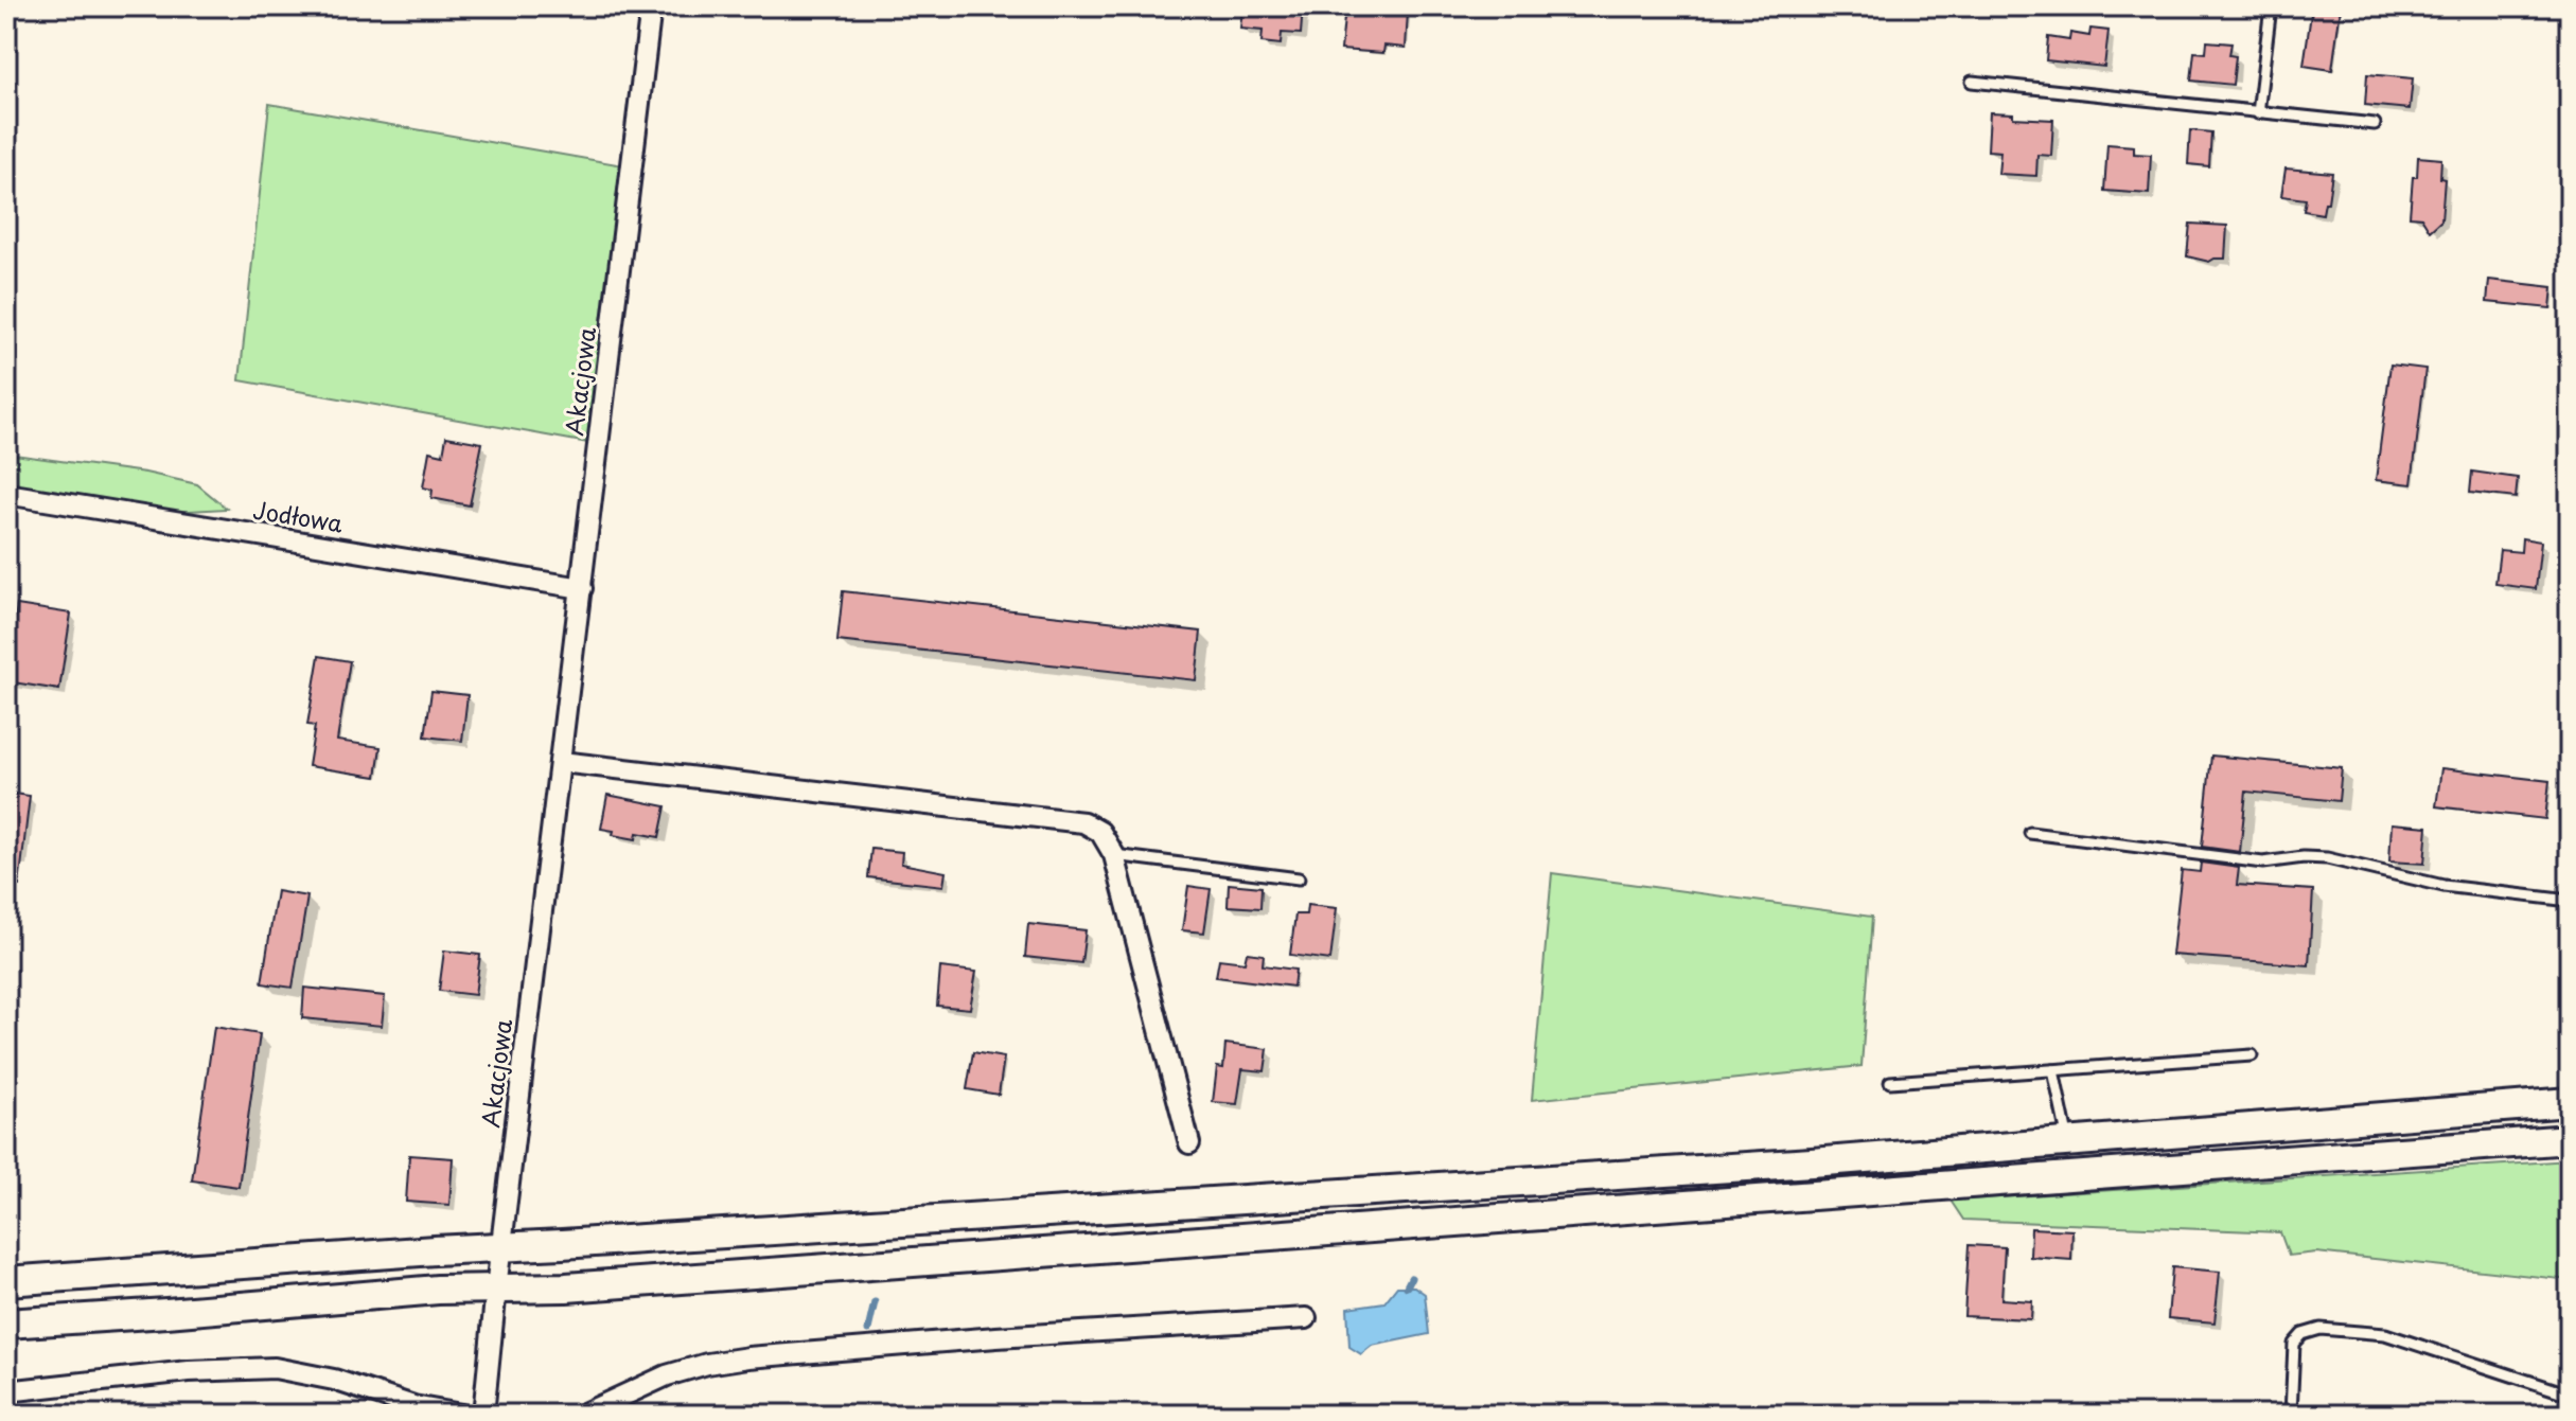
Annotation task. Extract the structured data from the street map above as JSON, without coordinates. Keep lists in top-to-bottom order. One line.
{"streets":{"street":["Akacjowa","Jodłowa"]},"crossings":[["Akacjowa","Jodłowa"]]}
